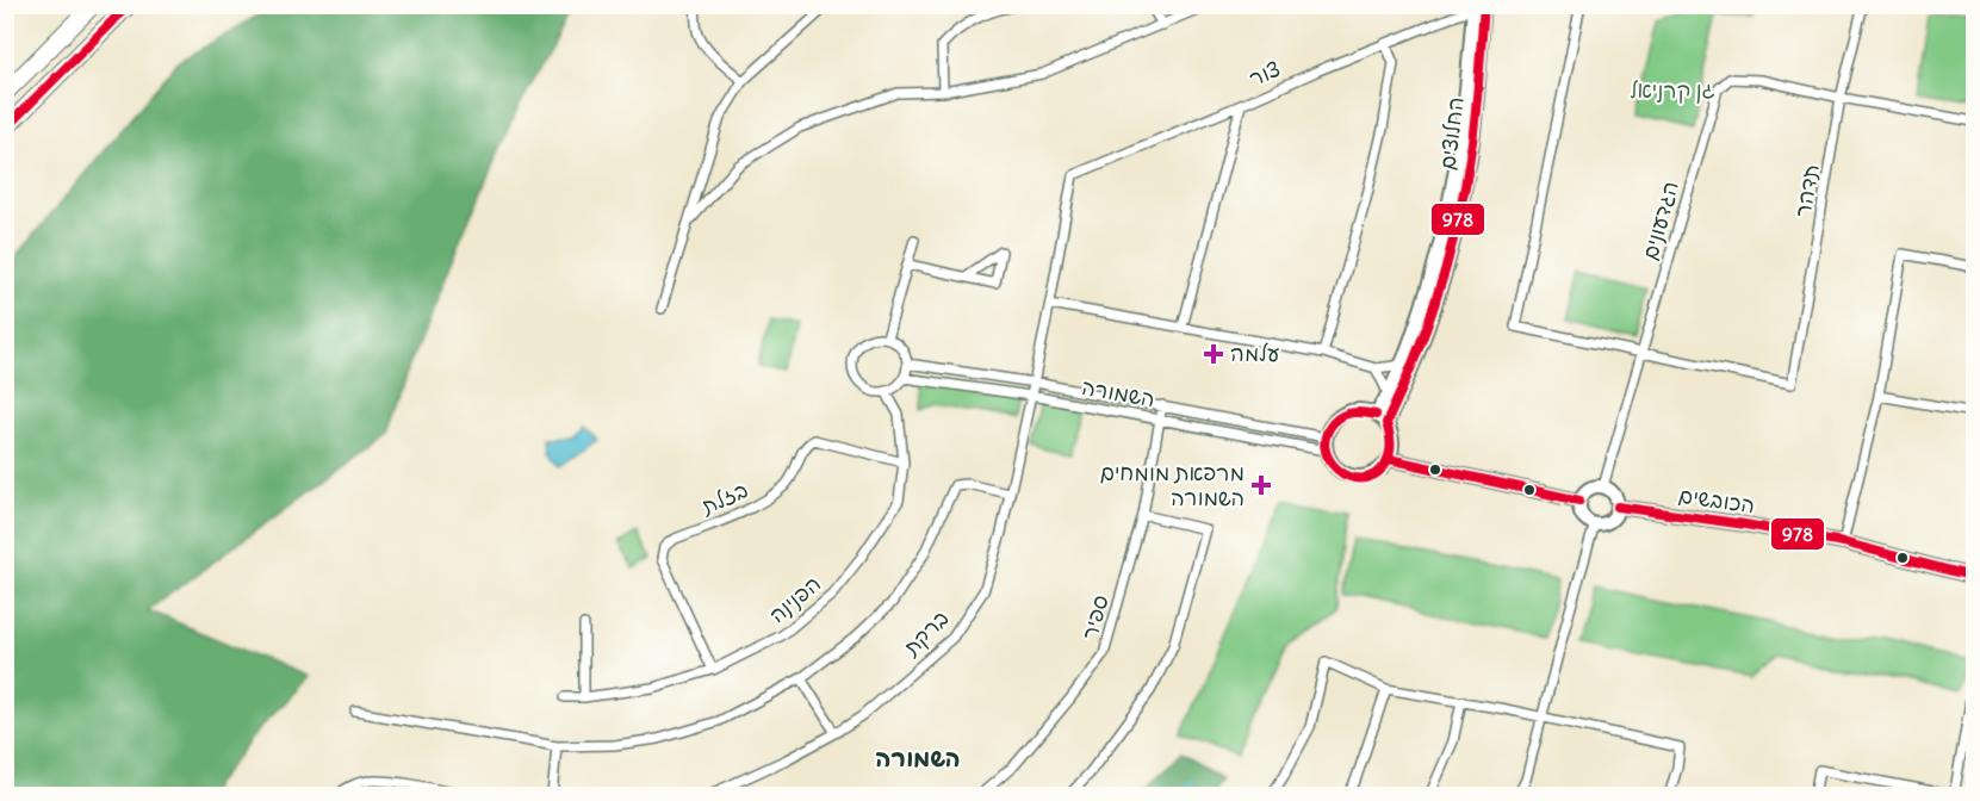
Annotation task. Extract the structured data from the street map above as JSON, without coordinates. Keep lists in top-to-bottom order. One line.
{"streets":{"street":["צור","החלוצים","תדהר","הגדעונים","השמורה","בזלת","הכובשים","הפנינה","ספיר","ברקת"]},"crossings":[["צור","החלוצים"],["צור","ברקת"],["החלוצים","השמורה"],["תדהר","הגדעונים"],["הגדעונים","הכובשים"],["השמורה","הפנינה"],["השמורה","ספיר"],["השמורה","ברקת"],["בזלת","הפנינה"]],"districts":["השמורה"],"parks":["גן קרניאל"],"places":{"health":["עלמה","מרפאת מומחים השמורה"]},"lines":["transit line 978"]}
